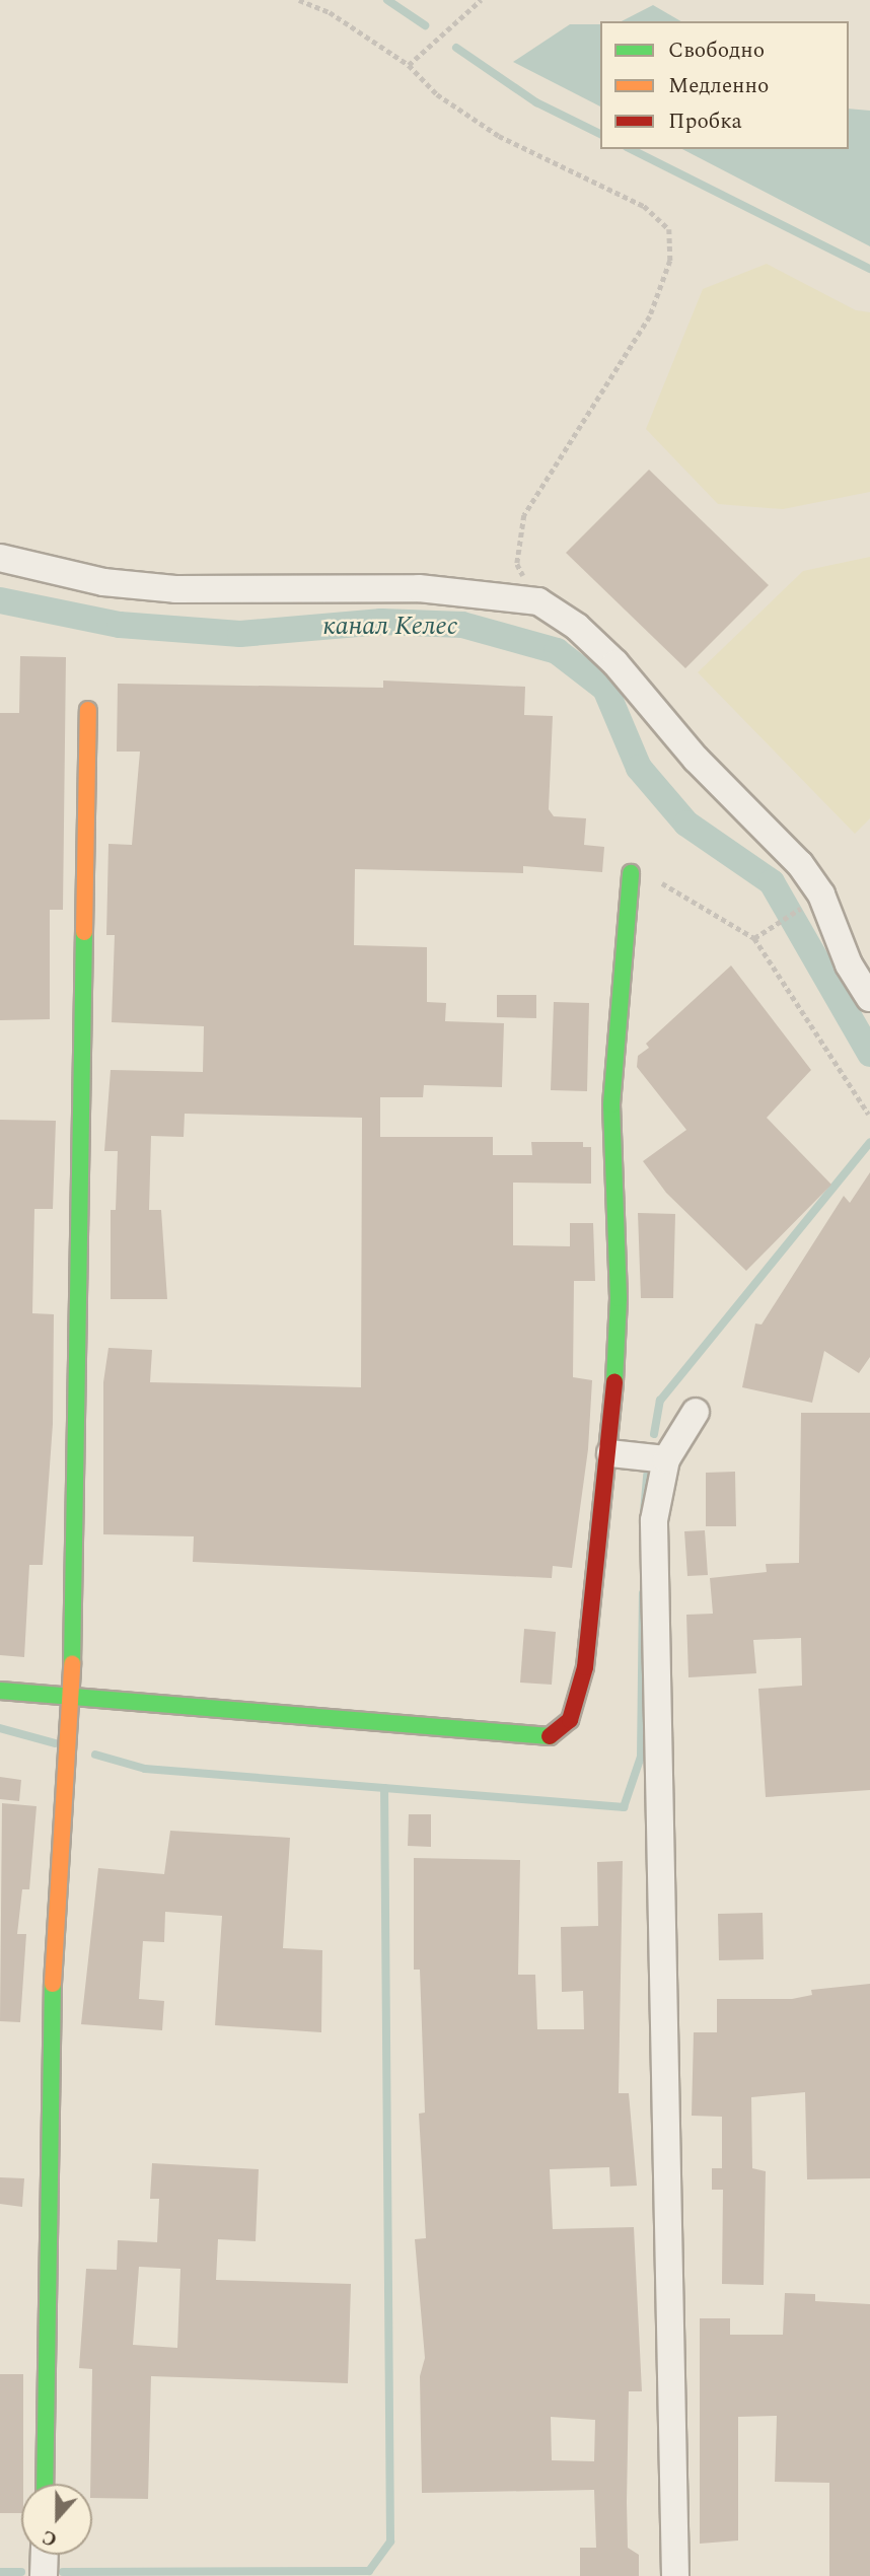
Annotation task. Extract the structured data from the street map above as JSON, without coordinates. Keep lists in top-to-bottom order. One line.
{"water":["канал Келес"],"legend":["Свободно","Медленно","Пробка"],"north":"bottom"}
